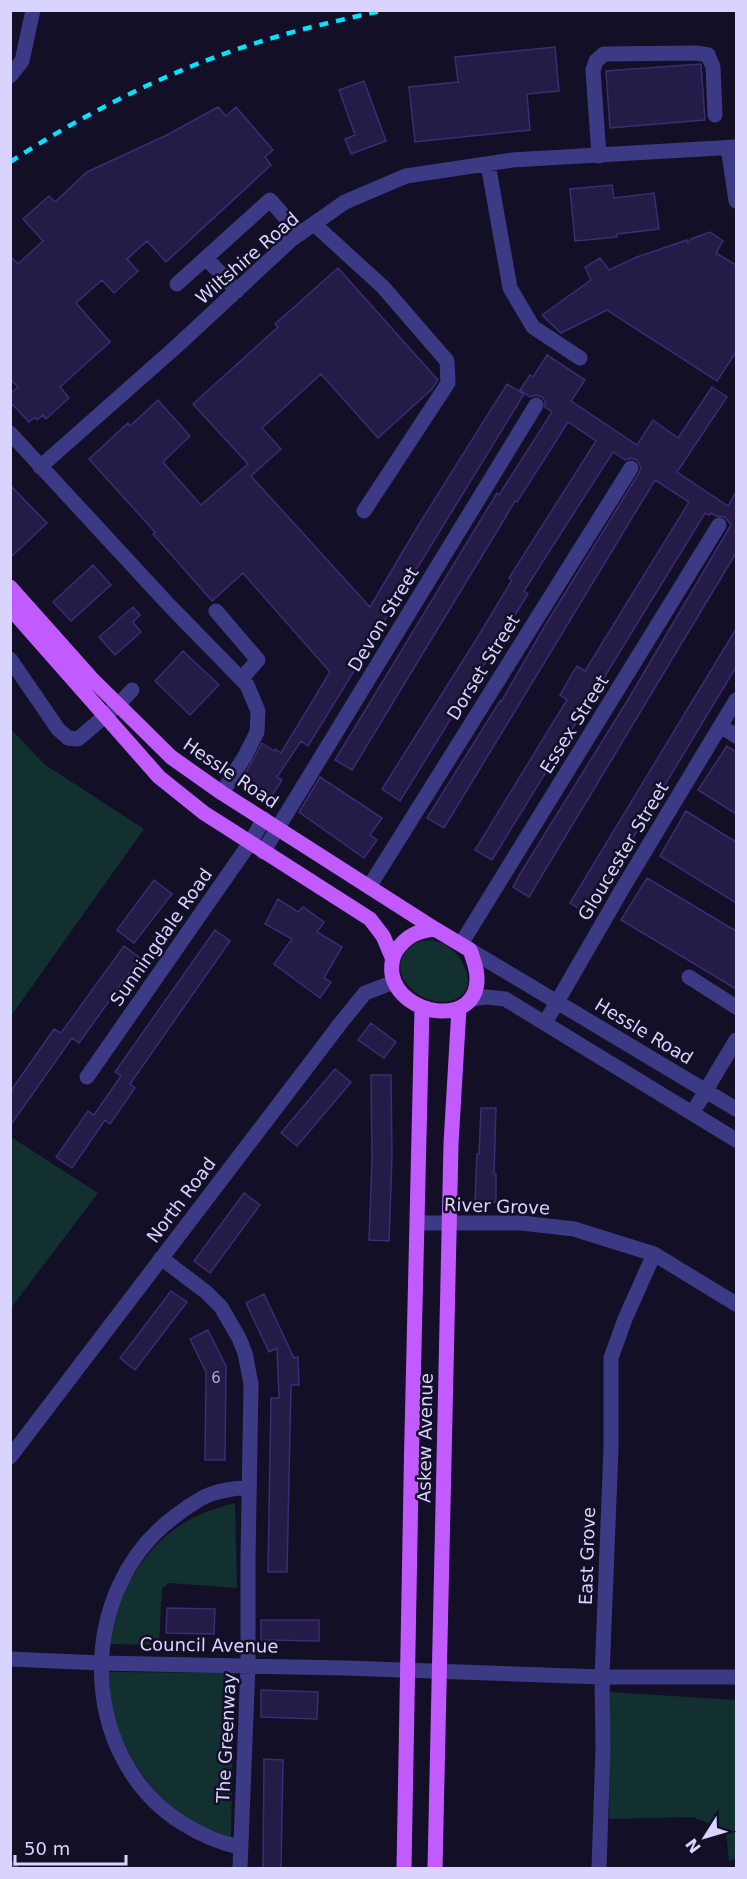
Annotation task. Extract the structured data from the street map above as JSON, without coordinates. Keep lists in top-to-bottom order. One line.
{"streets":{"main road":["Hessle Road","Askew Avenue"],"street":["Wiltshire Road","Devon Street","Dorset Street","Essex Street","Gloucester Street","Sunningdale Road","North Road","River Grove","East Grove","Council Avenue","The Greenway"]},"crossings":[["Devon Street","Hessle Road"],["Dorset Street","Hessle Road"],["Essex Street","Hessle Road"],["Essex Street","North Road"],["Essex Street","Askew Avenue"],["Hessle Road","Gloucester Street"],["Hessle Road","Sunningdale Road"],["Hessle Road","North Road"],["Hessle Road","Askew Avenue"],["North Road","Askew Avenue"],["North Road","The Greenway"],["River Grove","Askew Avenue"],["River Grove","East Grove"],["Askew Avenue","Council Avenue"],["Council Avenue","The Greenway"]],"house_numbers":["6"],"scale_bar":"50 m","north":"bottom left"}
